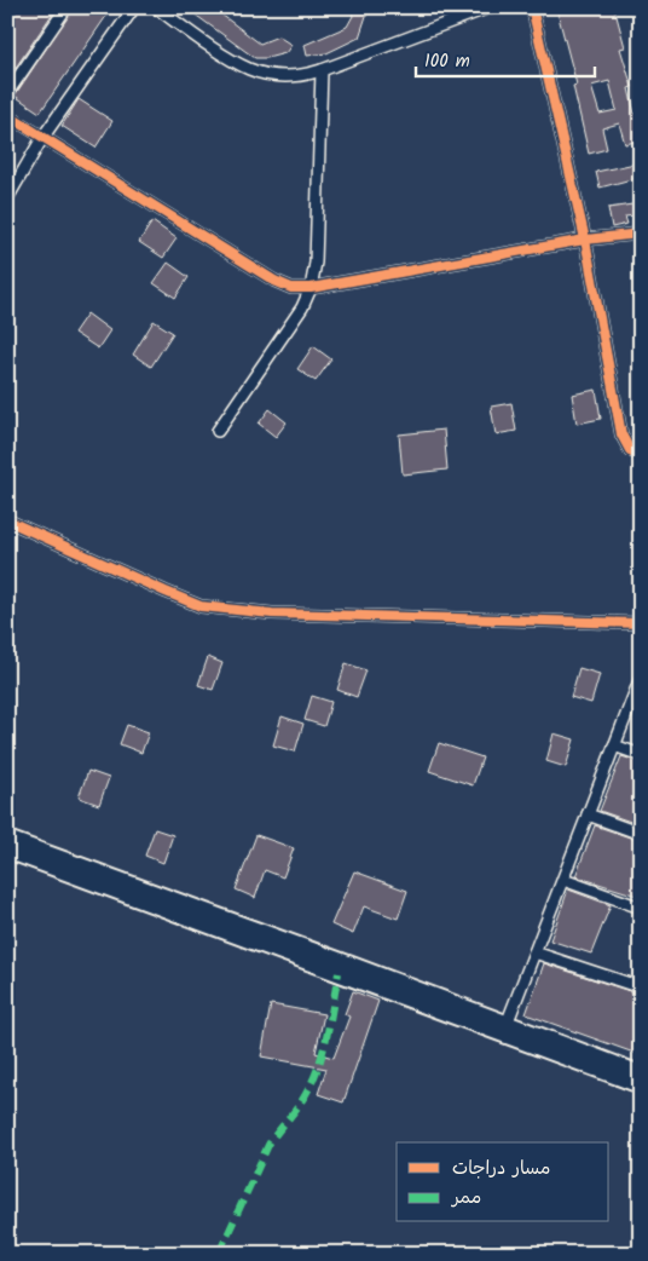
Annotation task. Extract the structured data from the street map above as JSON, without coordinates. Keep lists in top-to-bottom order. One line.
{"legend":["مسار دراجات","ممر"],"scale_bar":"100 m"}
